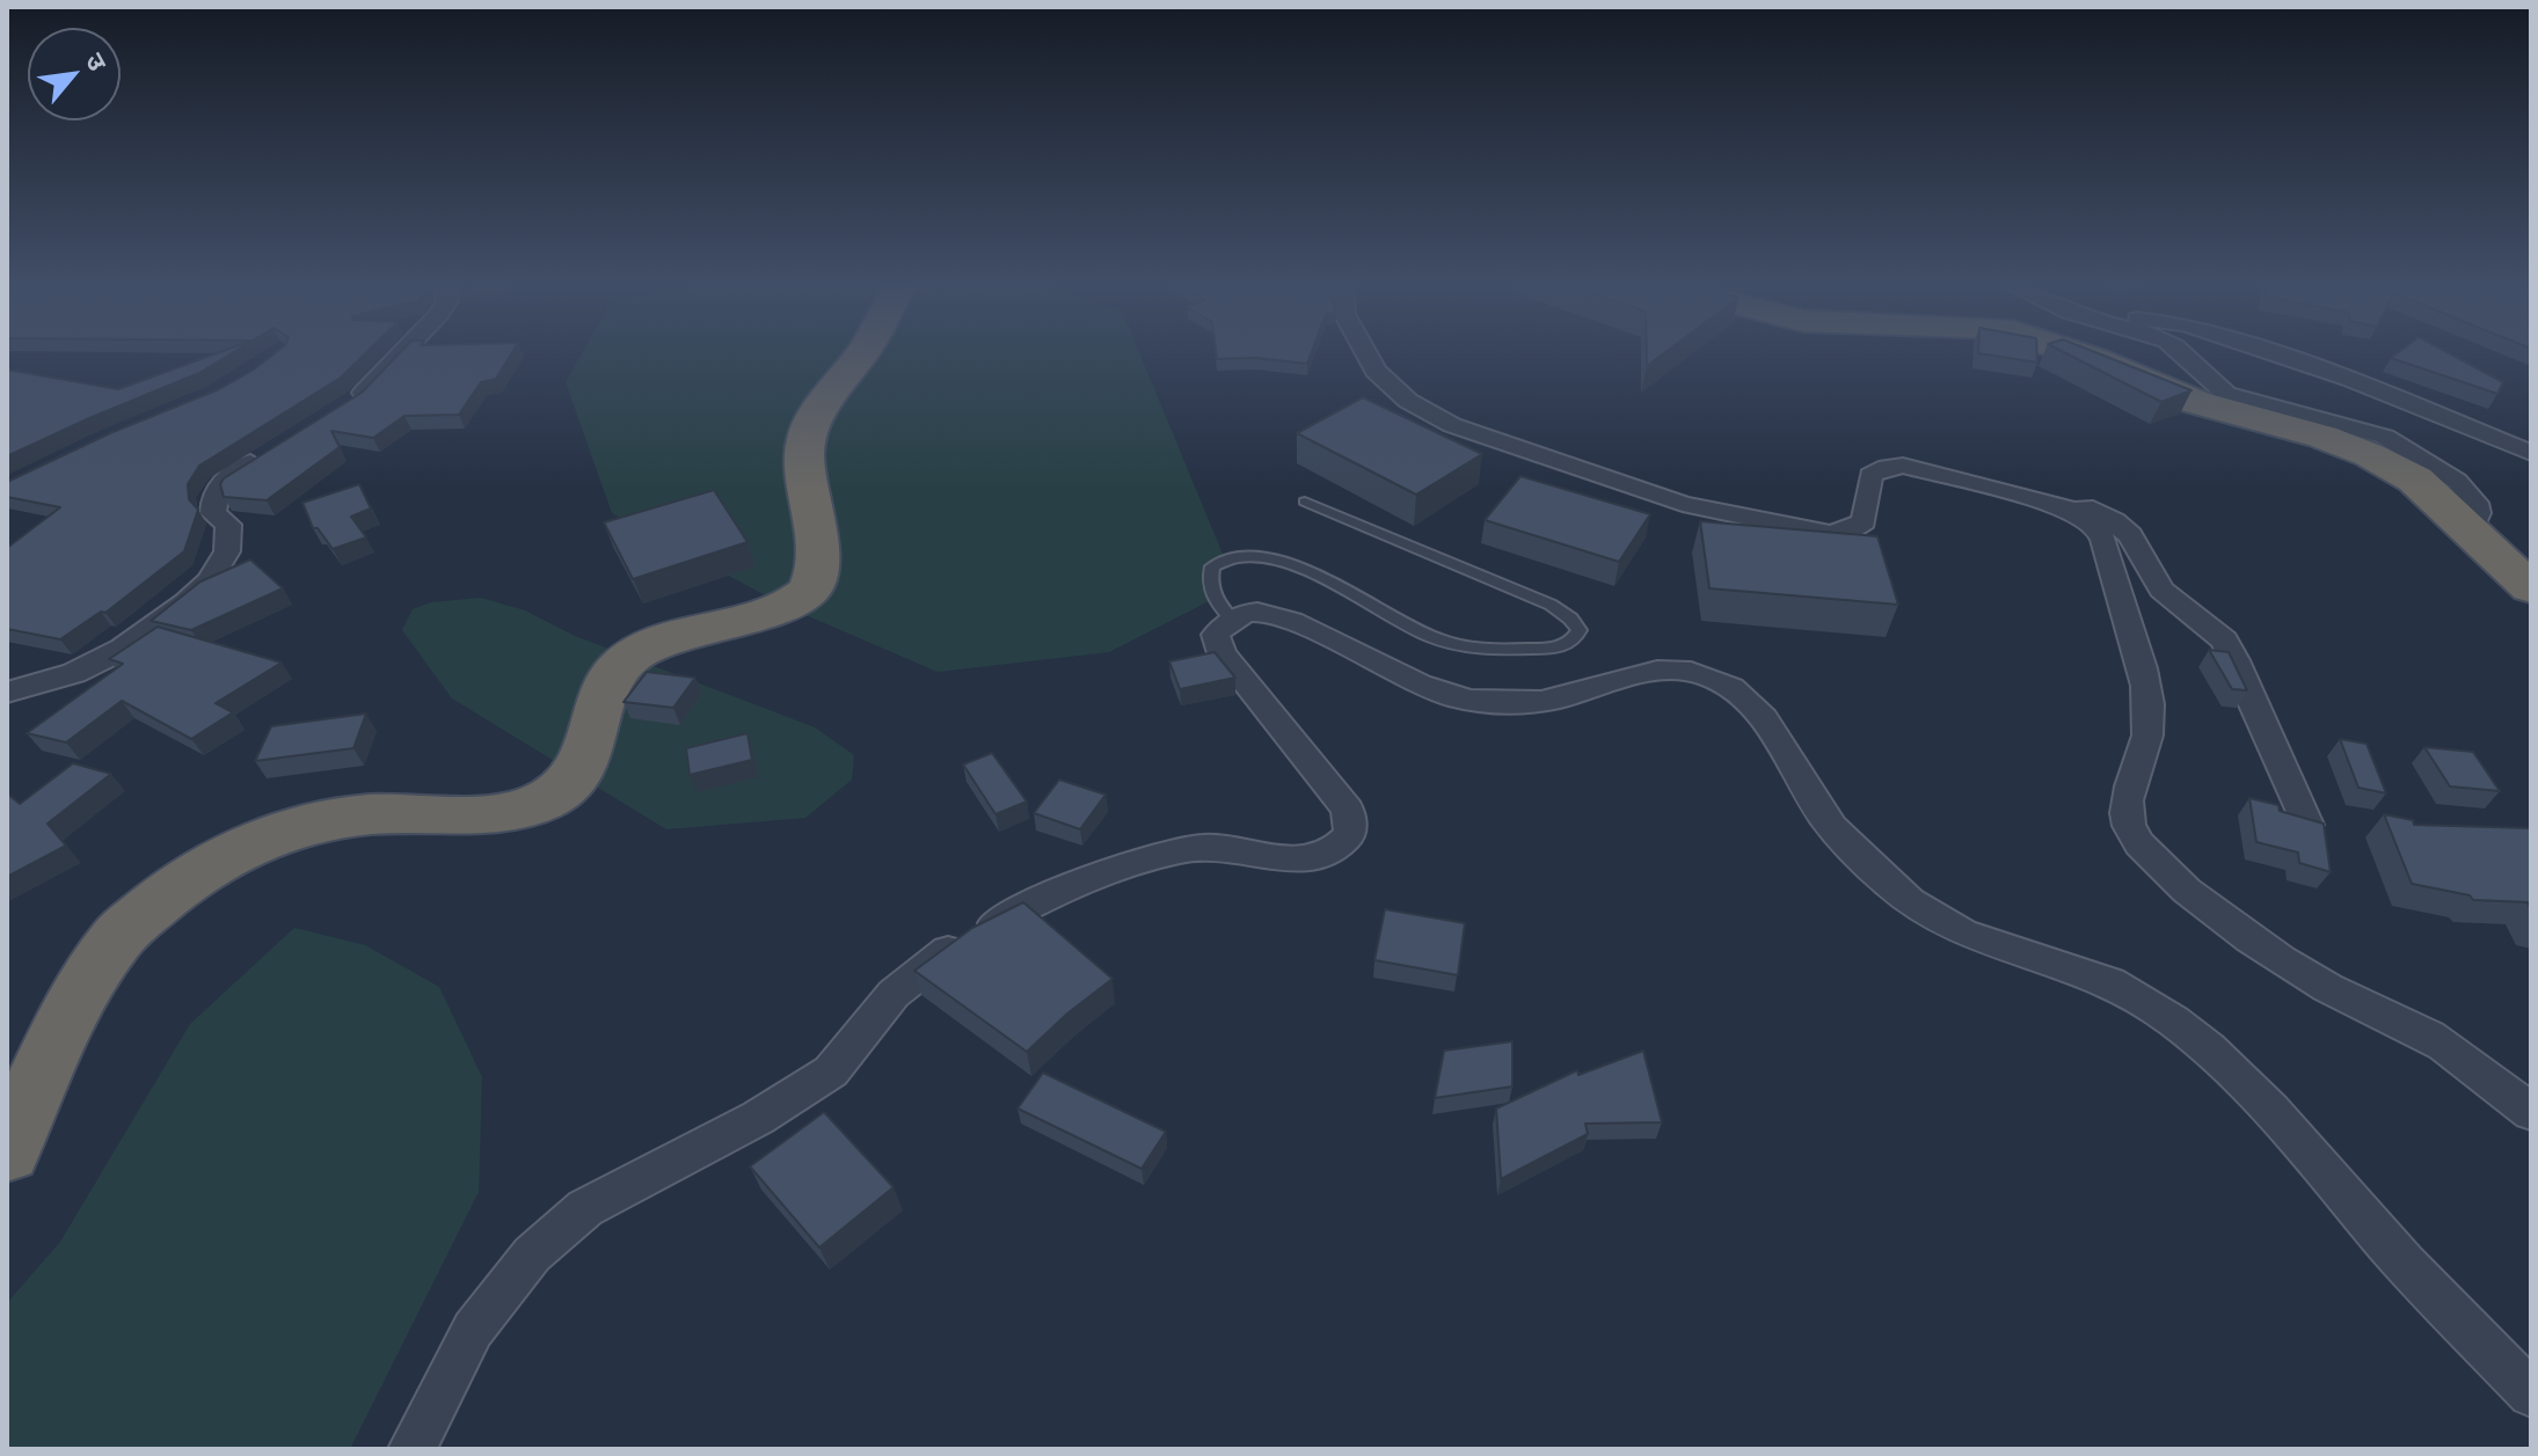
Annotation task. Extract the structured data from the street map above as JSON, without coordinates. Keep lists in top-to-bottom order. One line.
{"north":"top right"}
